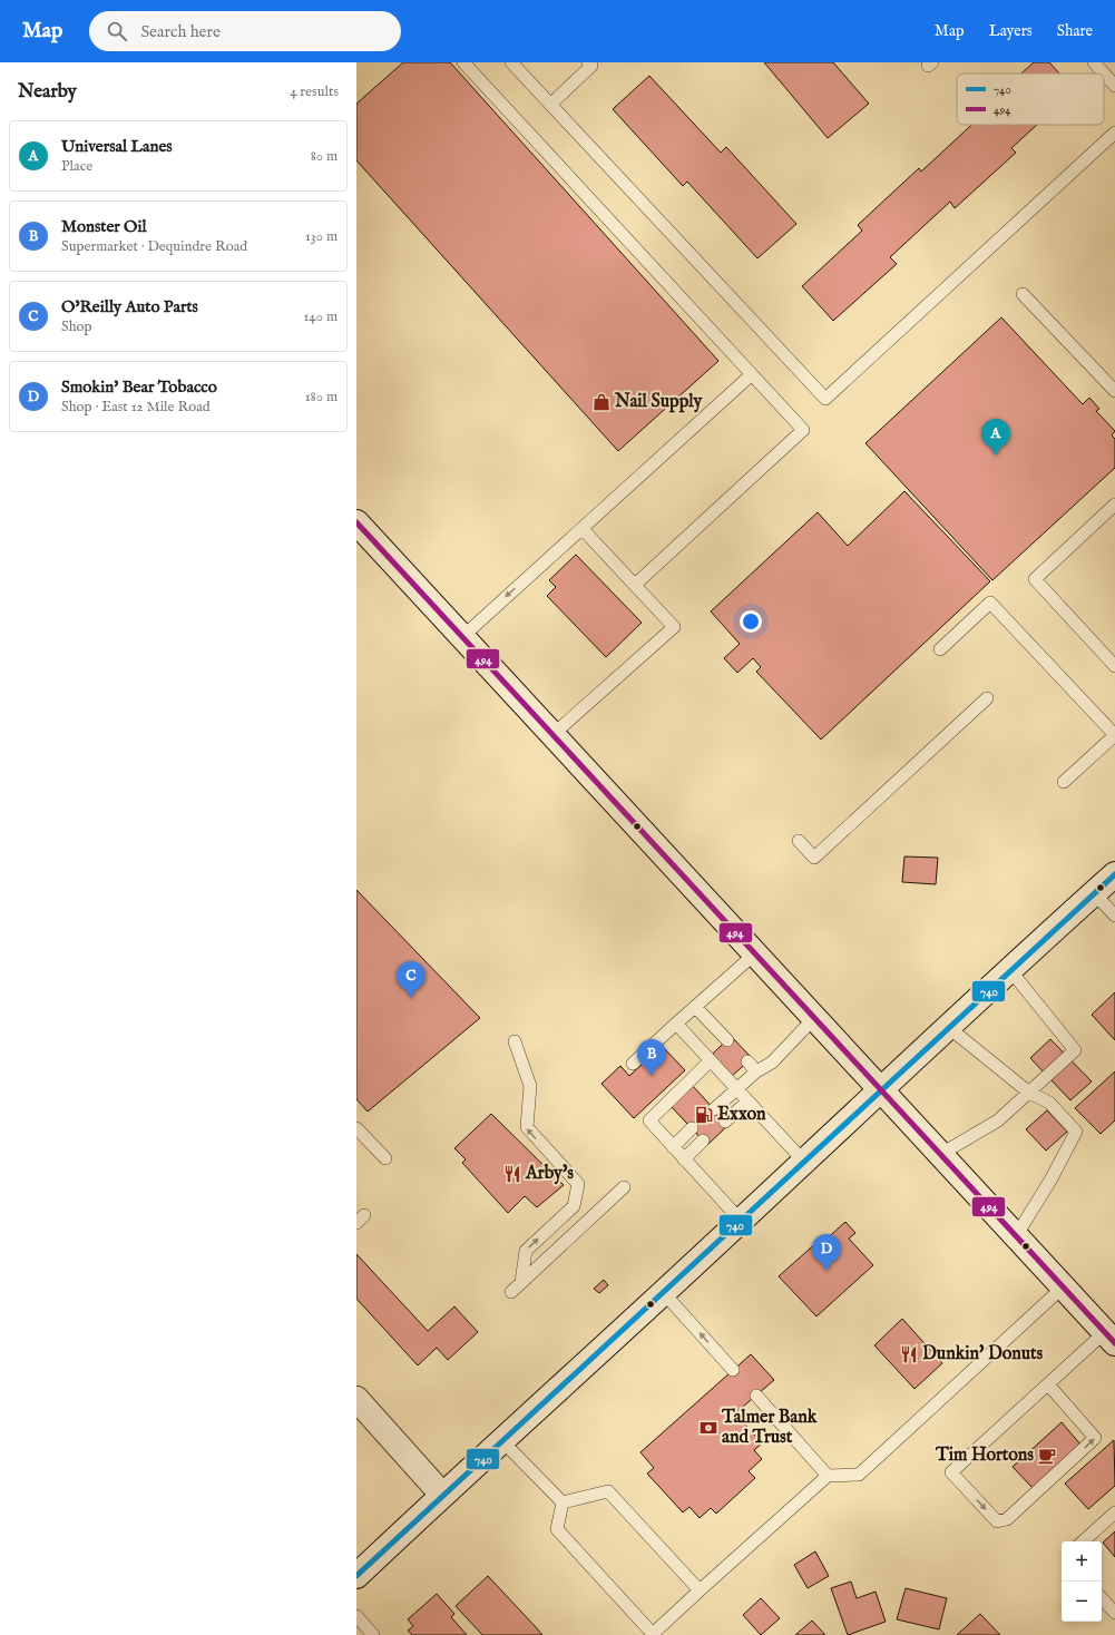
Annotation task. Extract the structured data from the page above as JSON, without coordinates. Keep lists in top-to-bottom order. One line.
{"places":{"shop":["Nail Supply"],"fuel station":["Exxon"],"restaurant":["Arby's","Dunkin' Donuts"],"bank":["Talmer Bank and Trust"],"cafe":["Tim Hortons"]},"lines":["transit line 494","transit line 740"],"legend":["740","494"],"page":{"header":"Map","search":"Search here","nav":["Map","Layers","Share"],"heading":["Nearby","4 results"],"list":[{"mark":"A","name":"Universal Lanes","note":"Place","value":"80 m"},{"mark":"B","name":"Monster Oil","note":"Supermarket · Dequindre Road","value":"130 m"},{"mark":"C","name":"O'Reilly Auto Parts","note":"Shop","value":"140 m"},{"mark":"D","name":"Smokin' Bear Tobacco","note":"Shop · East 12 Mile Road","value":"180 m"}],"pins":["A","C","B","D"],"map_buttons":["+","−"]}}
